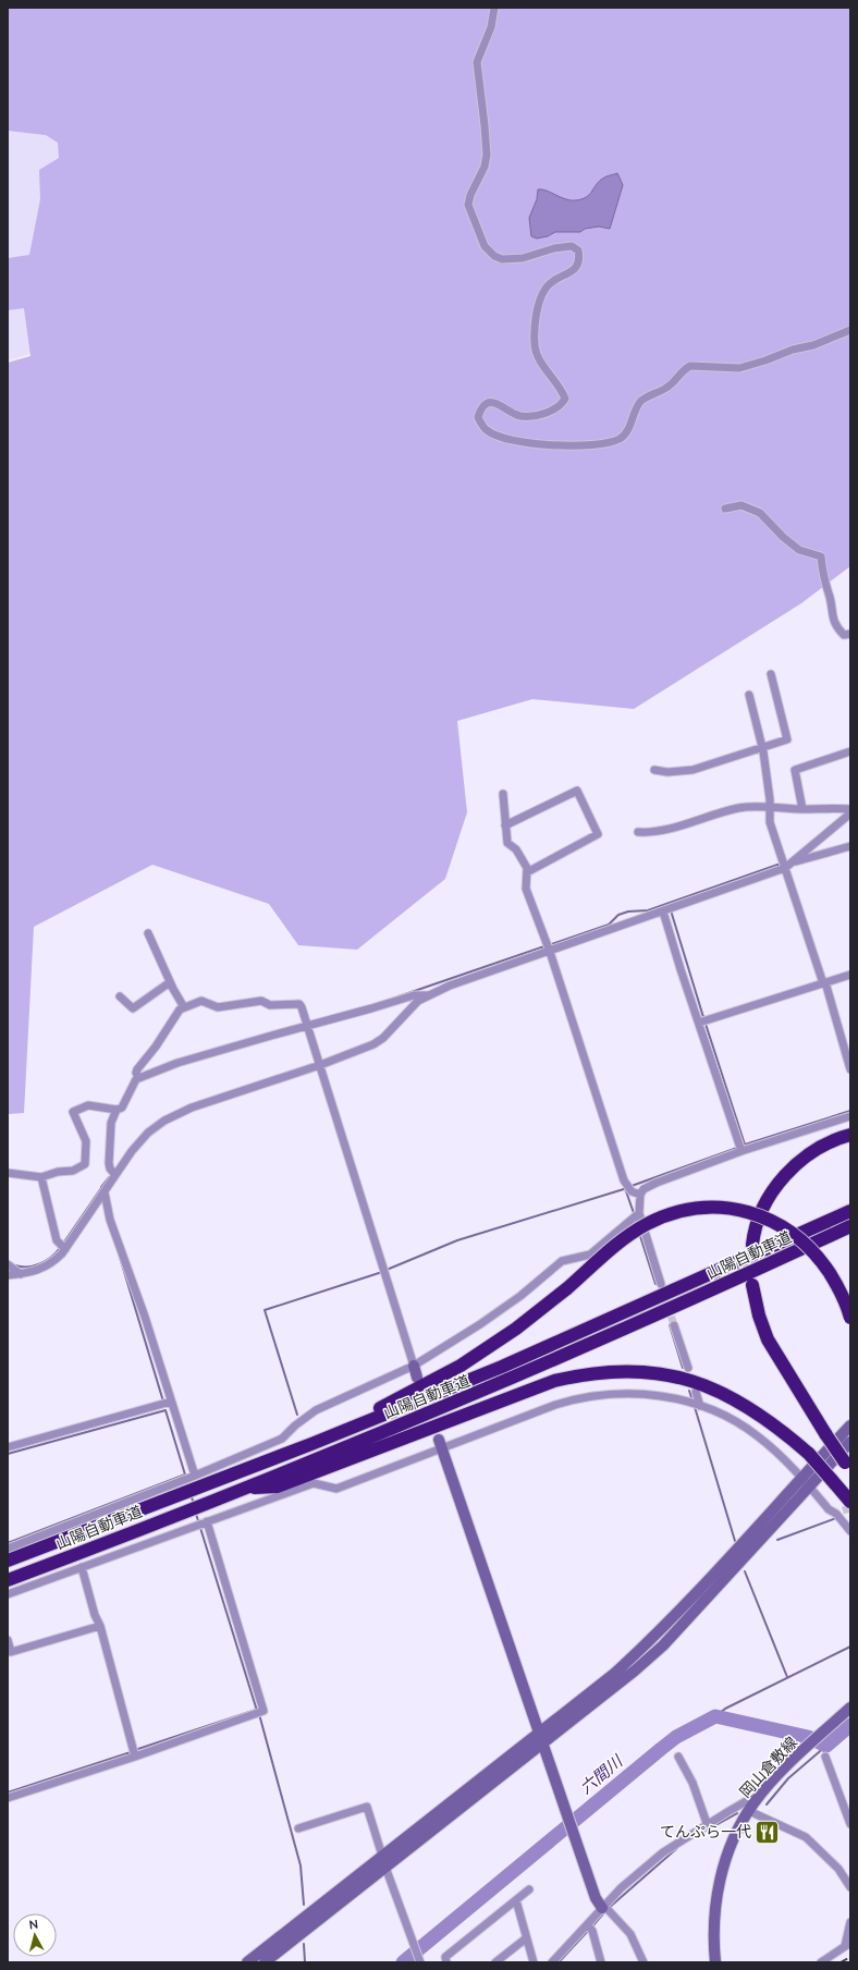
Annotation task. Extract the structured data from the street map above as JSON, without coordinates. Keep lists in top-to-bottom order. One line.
{"streets":{"highway":["山陽自動車道"],"street":["岡山倉敷線"]},"water":["六間川"],"places":{"restaurant":["てんぷら一代"]},"north":"top"}
